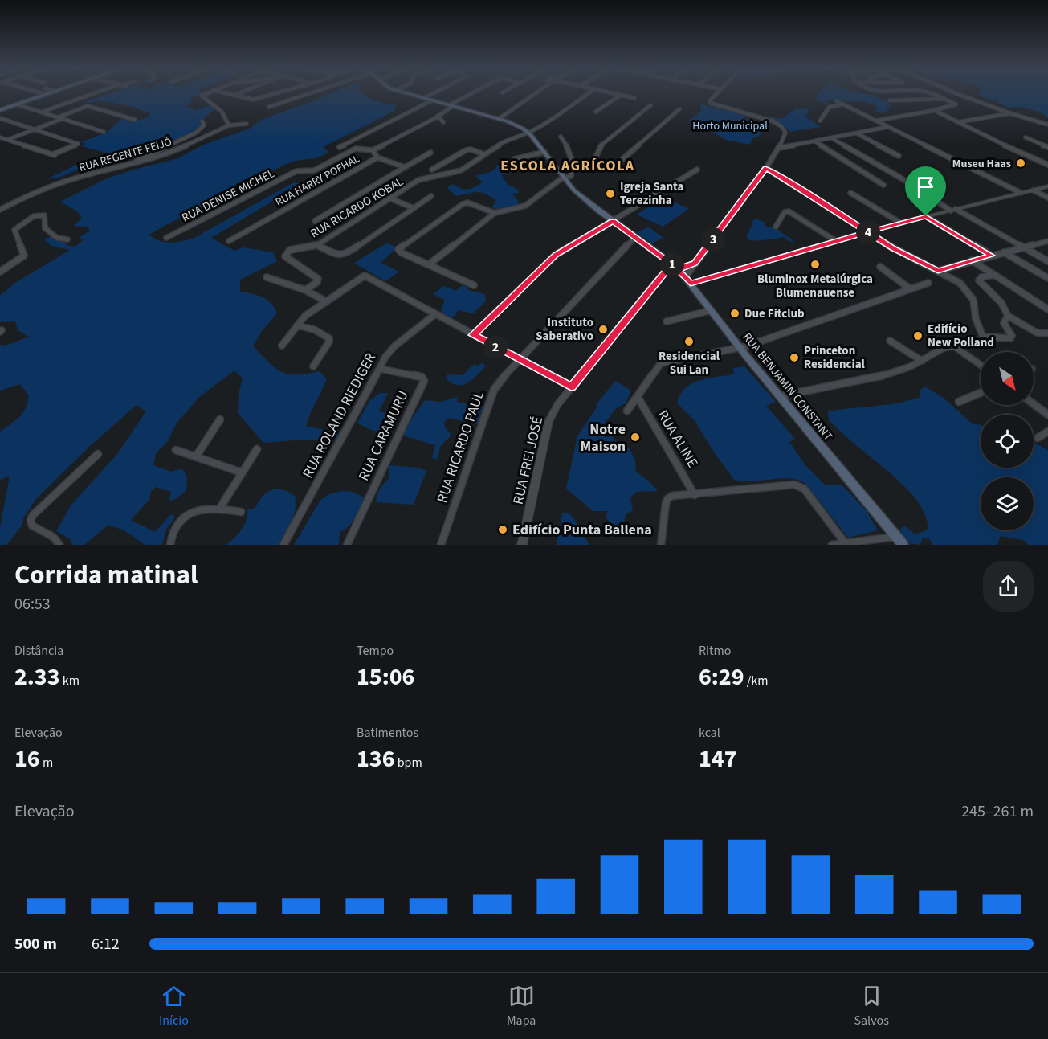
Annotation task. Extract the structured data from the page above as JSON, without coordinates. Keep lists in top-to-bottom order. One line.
{"streets":{"main road":["RUA BENJAMIN CONSTANT"],"street":["RUA REGENTE FEIJÓ","RUA HARRY POFHAL","RUA DENISE MICHEL","RUA RICARDO KOBAL","RUA ROLAND RIEDIGER","RUA CARAMURU","RUA ALINE","RUA RICARDO PAUL","RUA FREI JOSÉ"]},"crossings":[["RUA HARRY POFHAL","RUA DENISE MICHEL"],["RUA HARRY POFHAL","RUA BENJAMIN CONSTANT"],["RUA RICARDO KOBAL","RUA BENJAMIN CONSTANT"],["RUA BENJAMIN CONSTANT","RUA RICARDO PAUL"],["RUA BENJAMIN CONSTANT","RUA FREI JOSÉ"],["RUA ROLAND RIEDIGER","RUA CARAMURU"]],"districts":["ESCOLA AGRÍCOLA"],"parks":["Horto Municipal"],"places":["Museu Haas","Igreja Santa Terezinha","Bluminox Metalúrgica Blumenauense","Due Fitclub","Instituto Saberativo","Edifício New Polland","Residencial Sui Lan","Princeton Residencial","Notre Maison","Edifício Punta Ballena"],"north":"bottom right","page":{"pins":["4","3","1","2"],"heading":["Corrida matinal","06:53"],"stats":[["Distância","2.33 km"],["Tempo","15:06"],["Ritmo","6:29 /km"],["Elevação","16 m"],["Batimentos","136 bpm"],["kcal","147"]],"chart":["Elevação","245–261 m"],"list":[{"name":"500 m","note":"6:12"}],"tabs":["Início","Mapa","Salvos"]}}
